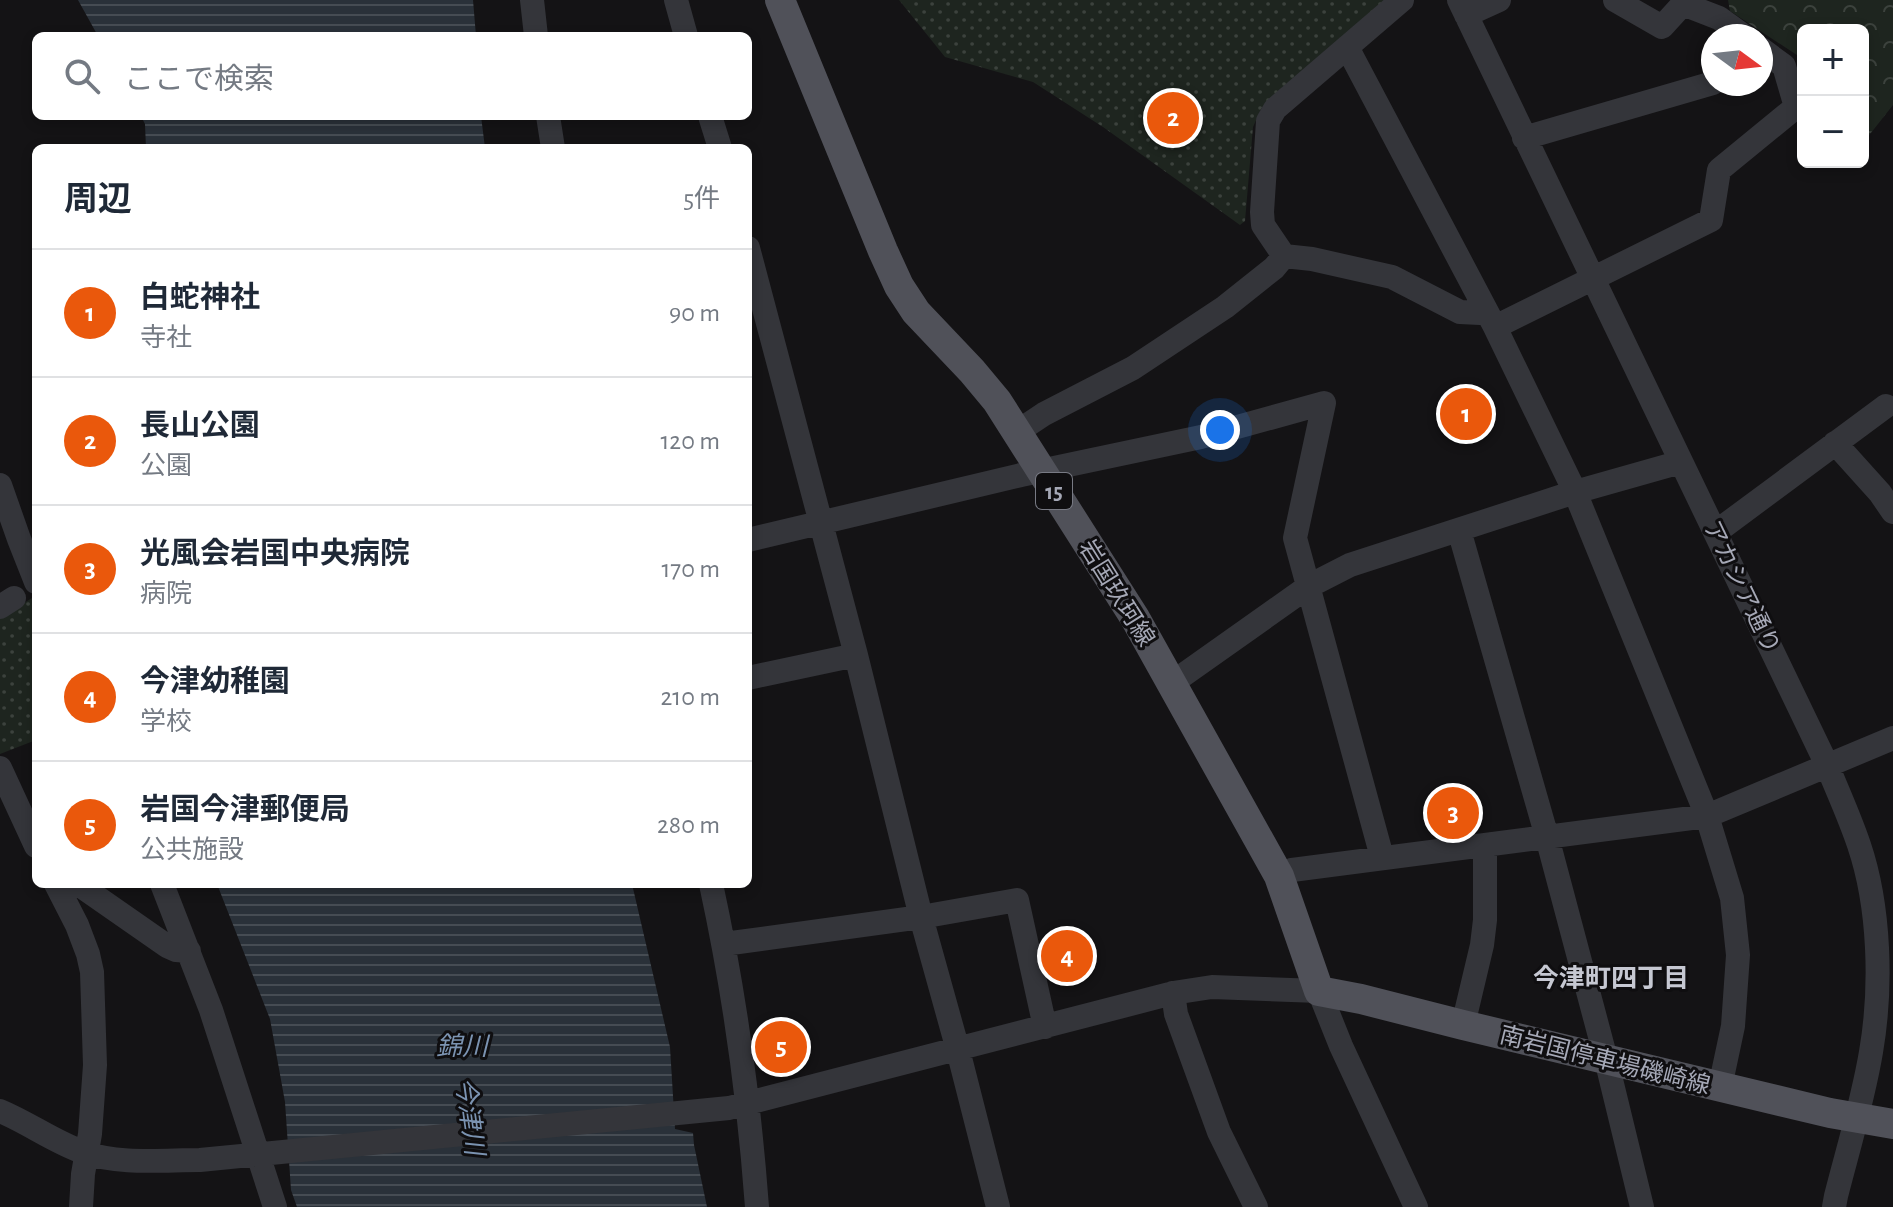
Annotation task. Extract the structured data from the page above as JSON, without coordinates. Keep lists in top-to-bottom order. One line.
{"streets":{"main road":["15","岩国玖珂線","南岩国停車場磯崎線"],"street":["アカシア通り"]},"crossings":[["アカシア通り","南岩国停車場磯崎線"],["岩国玖珂線","南岩国停車場磯崎線"]],"districts":["今津町四丁目"],"water":["錦川","今津川"],"north":"right","page":{"map_buttons":["+","−"],"search":"ここで検索","pins":["2","1","3","4","5"],"heading":["周辺","5件"],"list":[{"mark":"1","name":"白蛇神社","note":"寺社","value":"90 m"},{"mark":"2","name":"長山公園","note":"公園","value":"120 m"},{"mark":"3","name":"光風会岩国中央病院","note":"病院","value":"170 m"},{"mark":"4","name":"今津幼稚園","note":"学校","value":"210 m"},{"mark":"5","name":"岩国今津郵便局","note":"公共施設","value":"280 m"}]}}
